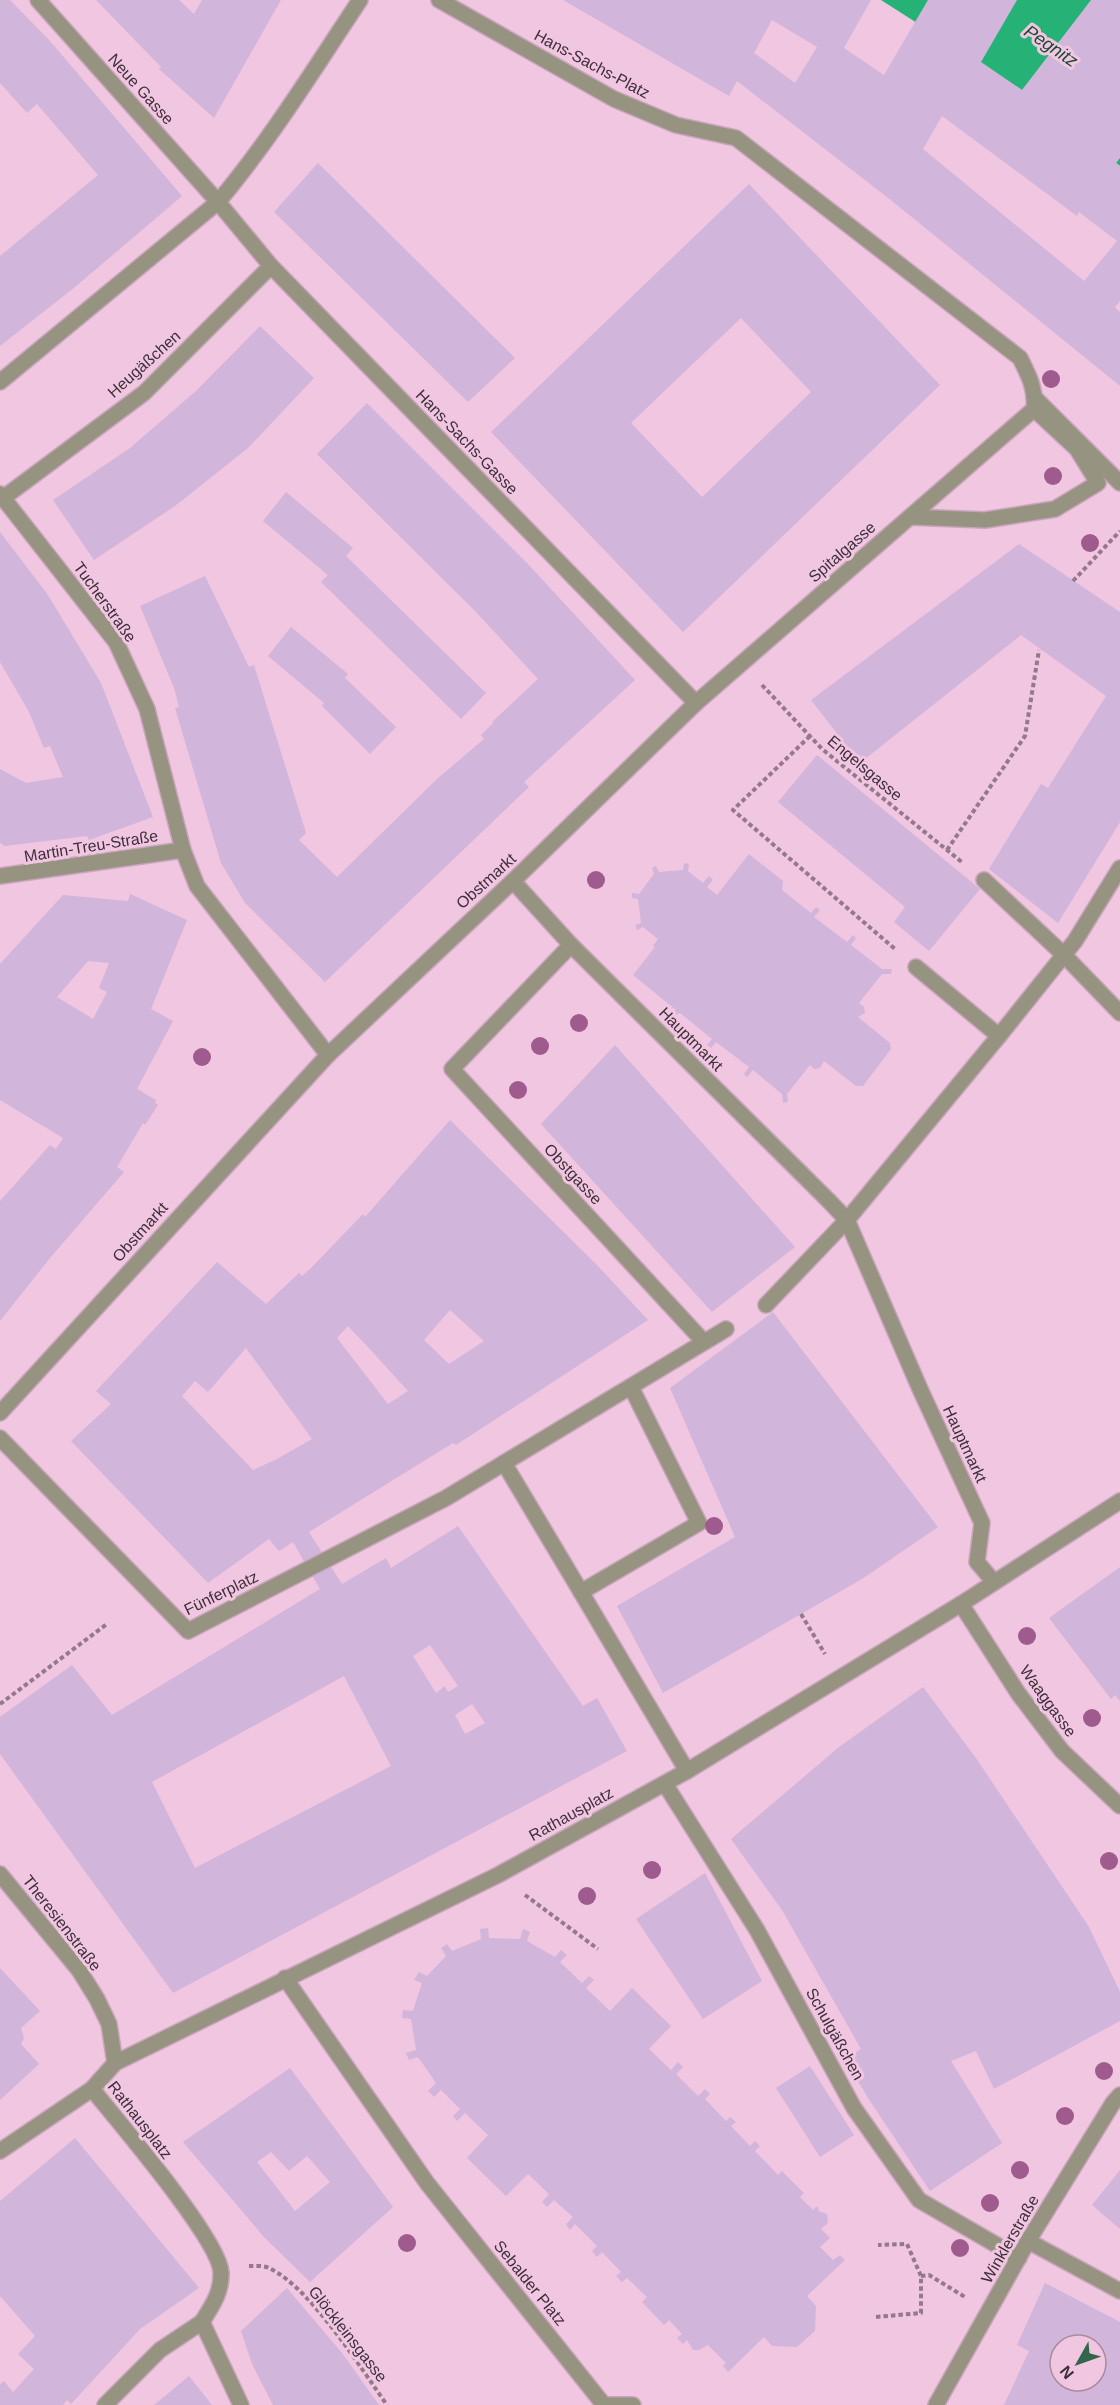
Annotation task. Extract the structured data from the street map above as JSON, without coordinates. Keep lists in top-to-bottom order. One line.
{"streets":{"street":["Hans-Sachs-Platz","Neue Gasse","Heugäßchen","Hans-Sachs-Gasse","Spitalgasse","Tucherstraße","Martin-Treu-Straße","Obstmarkt","Hauptmarkt","Obstgasse","Fünferplatz","Waaggasse","Rathausplatz","Theresienstraße","Schulgäßchen","Winklerstraße","Sebalder Platz"],"path":["Engelsgasse","Glöckleinsgasse"]},"crossings":[["Hans-Sachs-Platz","Spitalgasse"],["Neue Gasse","Hans-Sachs-Gasse"],["Heugäßchen","Hans-Sachs-Gasse"],["Heugäßchen","Tucherstraße"],["Hans-Sachs-Gasse","Spitalgasse"],["Spitalgasse","Engelsgasse"],["Spitalgasse","Obstmarkt"],["Tucherstraße","Martin-Treu-Straße"],["Obstmarkt","Hauptmarkt"],["Hauptmarkt","Obstgasse"],["Rathausplatz","Theresienstraße"],["Rathausplatz","Schulgäßchen"],["Rathausplatz","Sebalder Platz"],["Rathausplatz","Glöckleinsgasse"],["Schulgäßchen","Winklerstraße"]],"water":["Pegnitz"],"north":"bottom left"}
